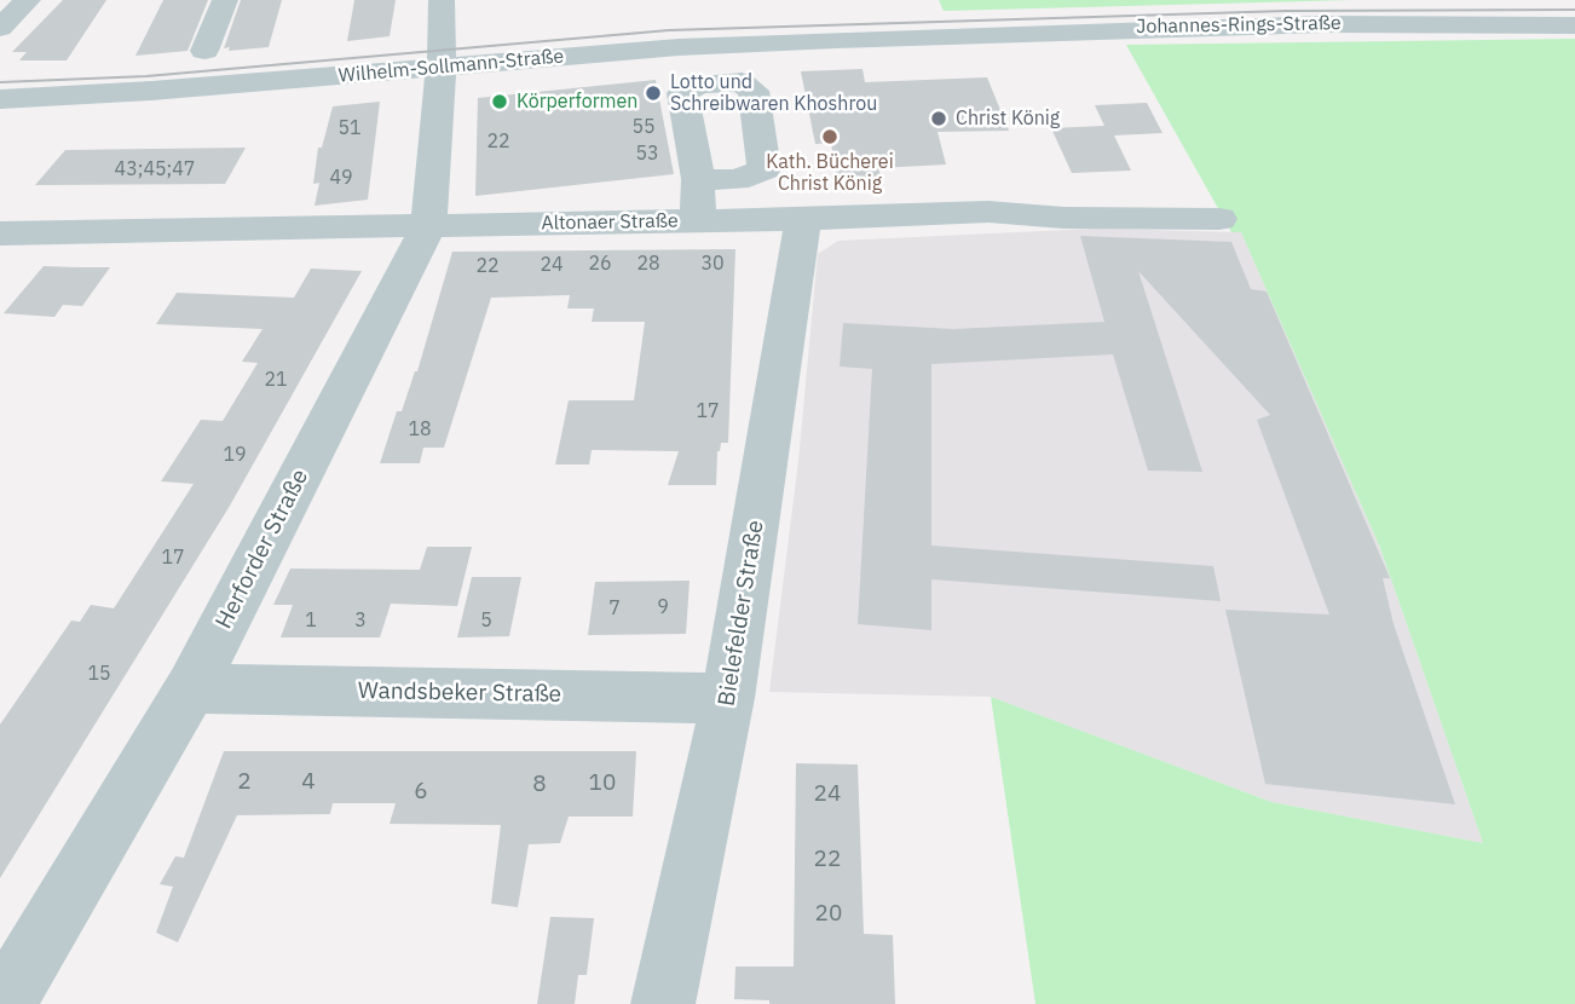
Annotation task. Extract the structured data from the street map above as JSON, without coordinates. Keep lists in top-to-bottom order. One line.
{"streets":{"street":["Johannes-Rings-Straße","Wilhelm-Sollmann-Straße","Altonaer Straße","Herforder Straße","Bielefelder Straße","Wandsbeker Straße"]},"crossings":[["Johannes-Rings-Straße","Wilhelm-Sollmann-Straße"],["Wilhelm-Sollmann-Straße","Herforder Straße"],["Altonaer Straße","Herforder Straße"],["Altonaer Straße","Bielefelder Straße"],["Herforder Straße","Wandsbeker Straße"],["Bielefelder Straße","Wandsbeker Straße"]],"places":["Lotto und Schreibwaren Khoshrou","Körperformen","Christ König","Kath. Bücherei Christ König"],"house_numbers":["55","51","22","53","43;45;47","49","26","28","30","24","22","21","17","18","19","17","9","7","1","3","5","15","2","4","10","8","6","24","22","20"]}
